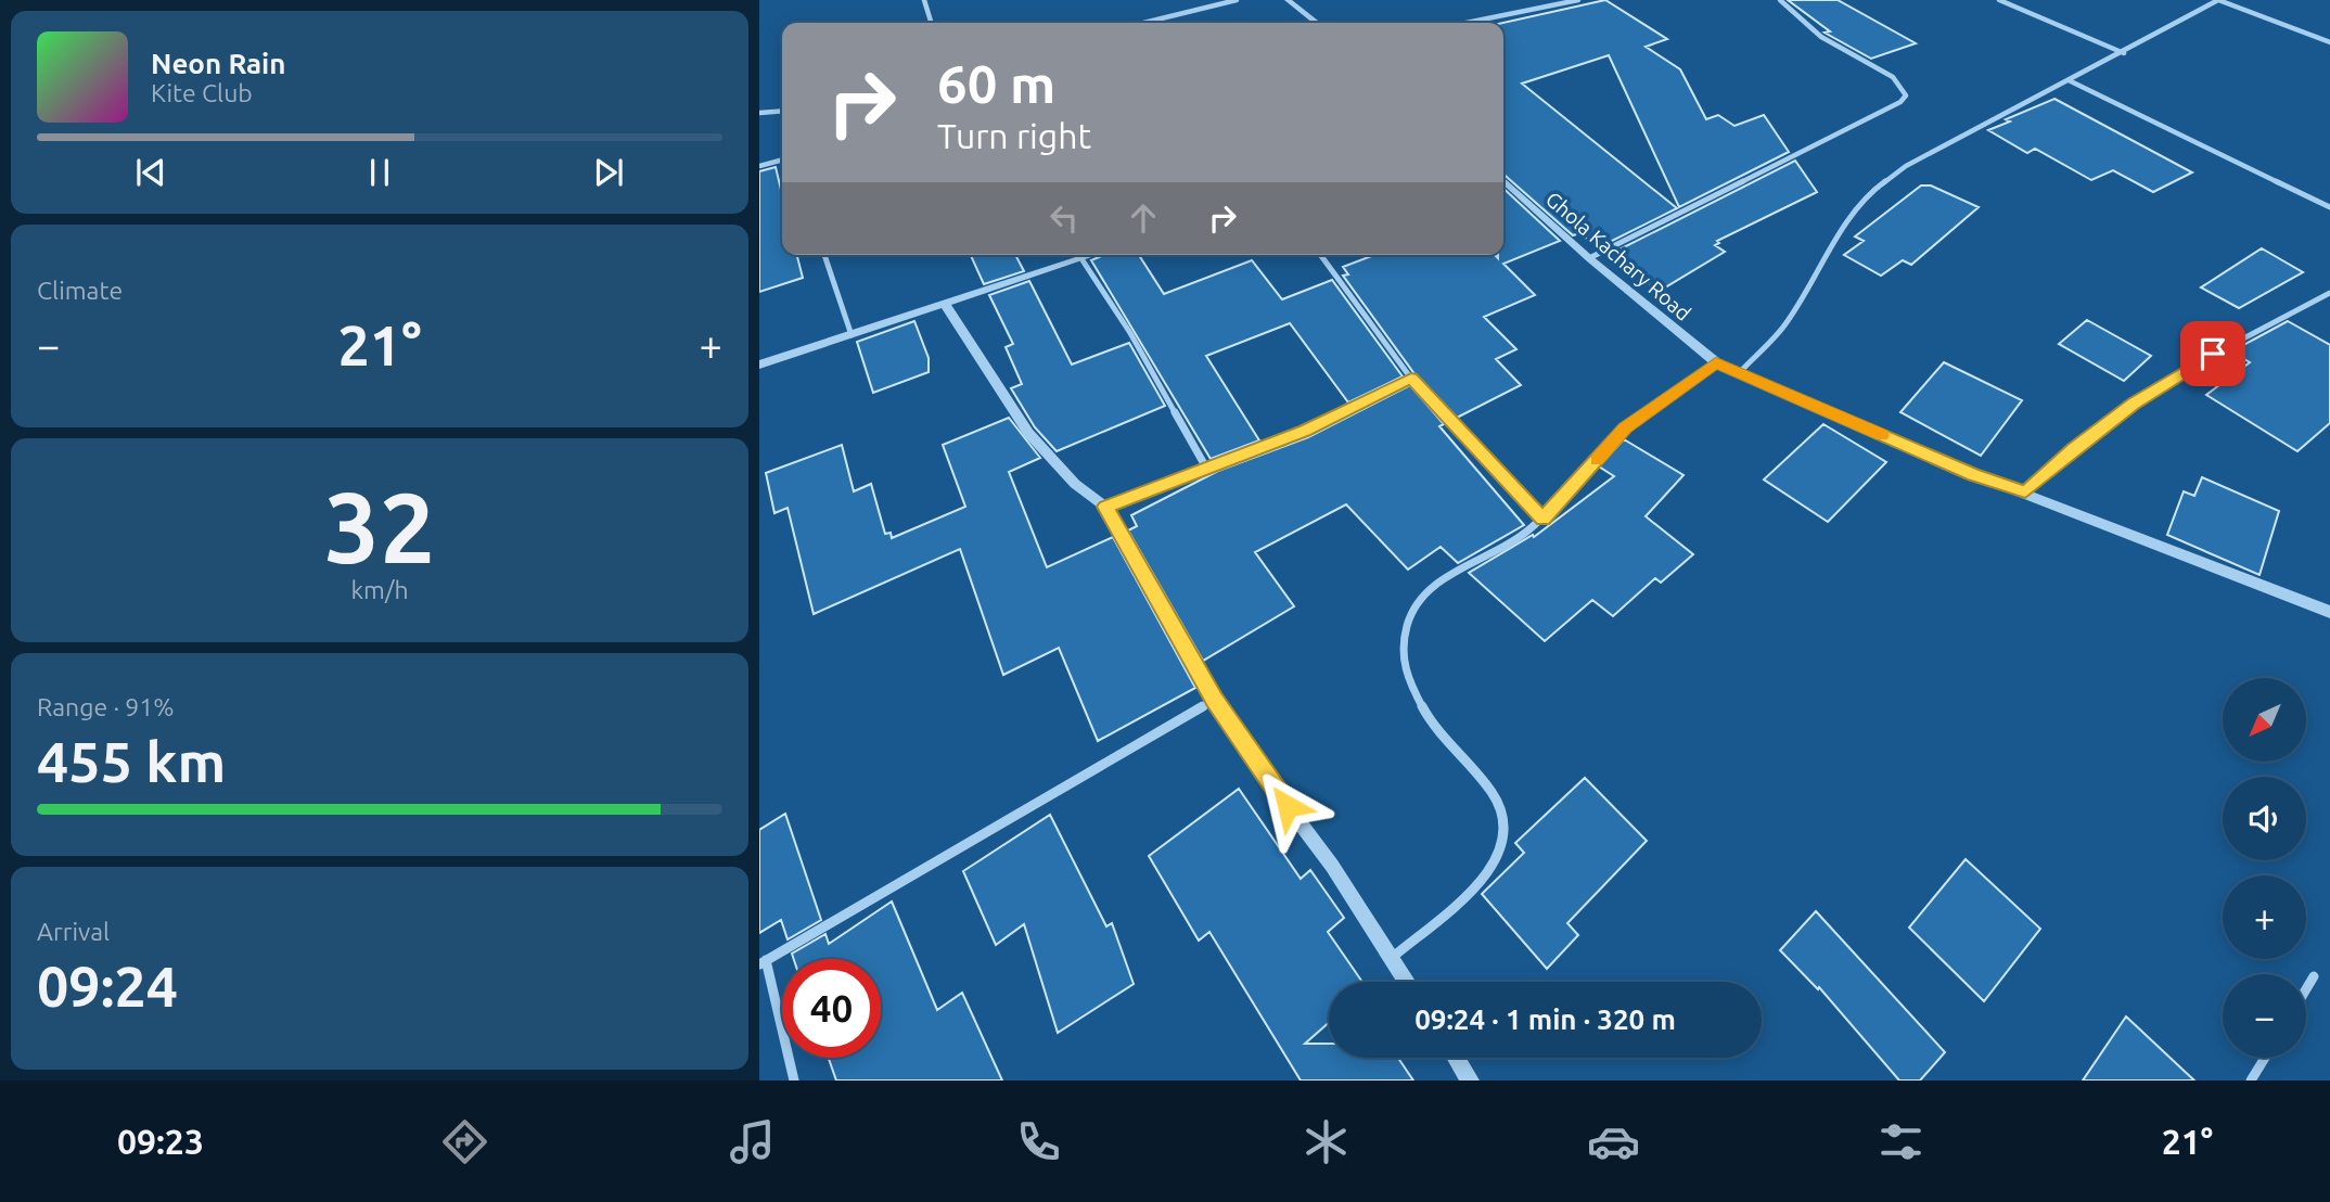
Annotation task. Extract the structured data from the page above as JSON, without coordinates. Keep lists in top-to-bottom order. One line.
{"streets":{"street":["Ghola Kachary Road"]},"north":"bottom left","page":{"turn":["60 m","Turn right"],"song":["Neon Rain","Kite Club"],"tile":["Climate",["32","km/h"],["Range · 91%","455 km"],["Arrival","09:24"]],"heat":["−","21°","+"],"map_buttons":["+","−"],"limit":"40","trip":"09:24 · 1 min · 320 m","tabs":["09:23","21°"]}}
